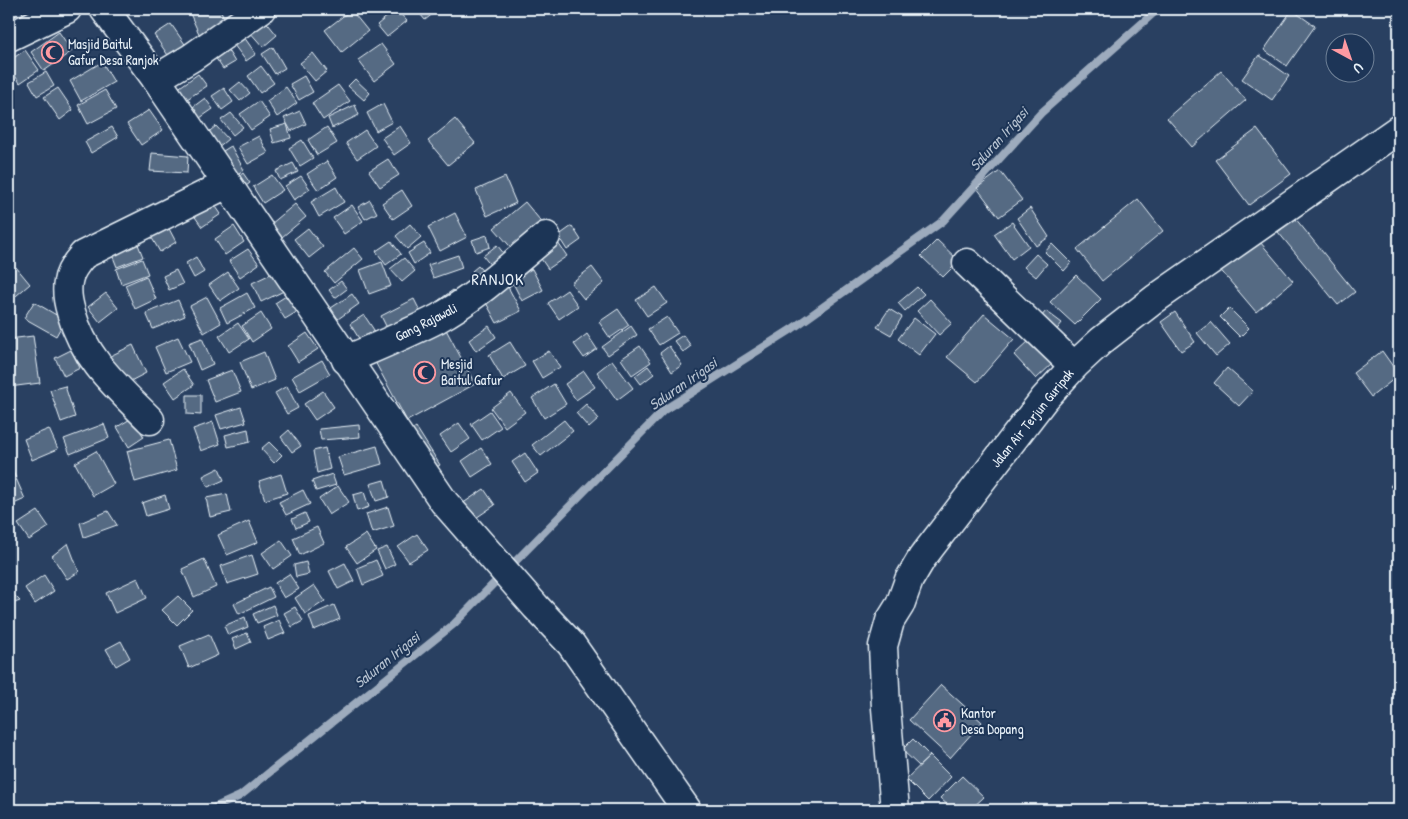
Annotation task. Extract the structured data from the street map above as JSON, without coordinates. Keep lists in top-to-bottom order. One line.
{"streets":{"street":["Gang Rajawali","Jalan Air Terjun Guripak"]},"districts":["RANJOK"],"water":["Saluran Irigasi"],"places":{"mosque":["Masjid Baitul Gafur Desa Ranjok","Mesjid Baitul Gafur"],"public building":["Kantor Desa Dopang"]},"north":"bottom right"}
